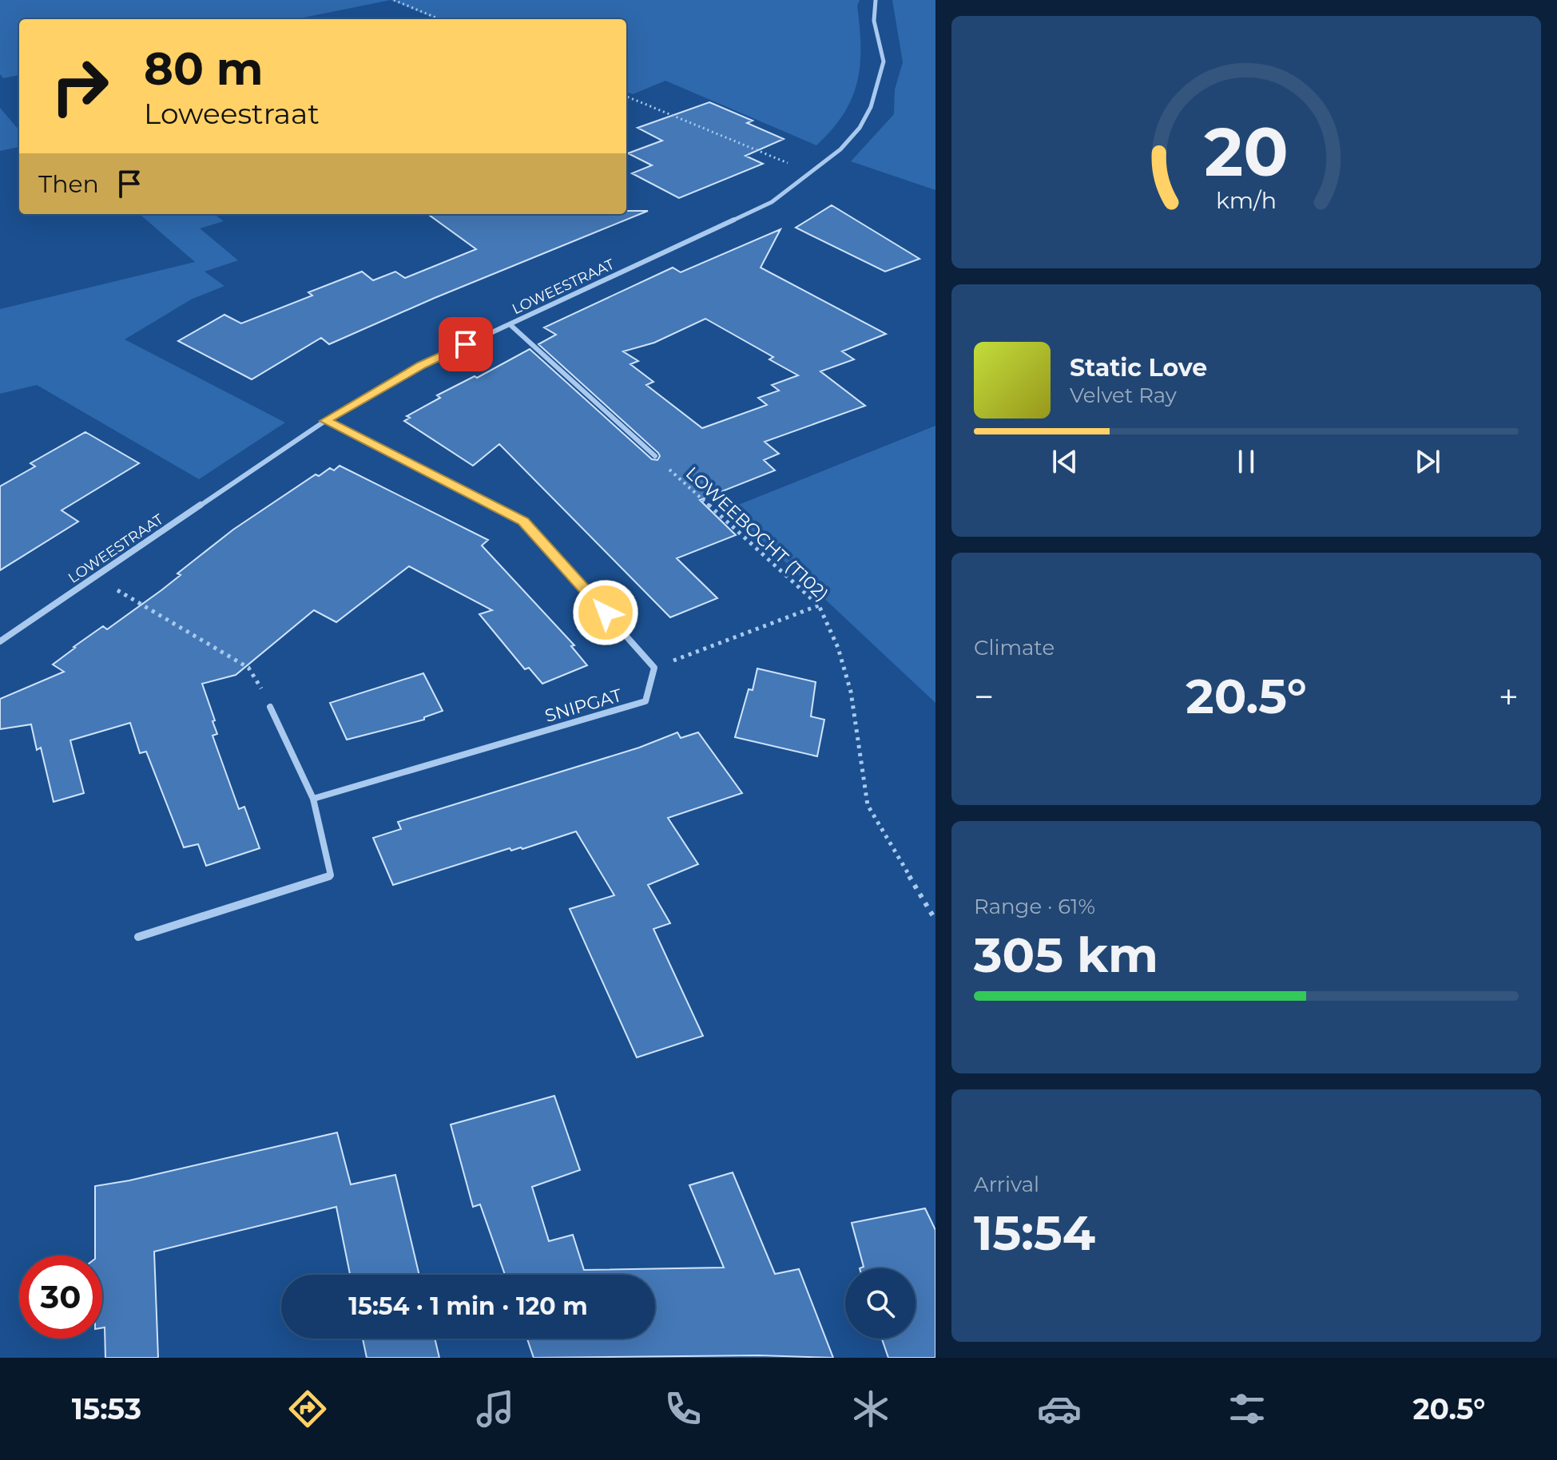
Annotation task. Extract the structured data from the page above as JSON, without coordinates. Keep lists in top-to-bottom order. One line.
{"streets":{"street":["LOWEESTRAAT","SNIPGAT"],"path":["LOWEEBOCHT (T102)"]},"page":{"turn":["80 m","Loweestraat"],"then":"Then","song":["Static Love","Velvet Ray"],"tile":["Climate",["Range · 61%","305 km"],["Arrival","15:54"]],"heat":["−","20.5°","+"],"limit":"30","trip":"15:54 · 1 min · 120 m","tabs":["15:53","20.5°"],"gauge":["20","km/h"]}}
